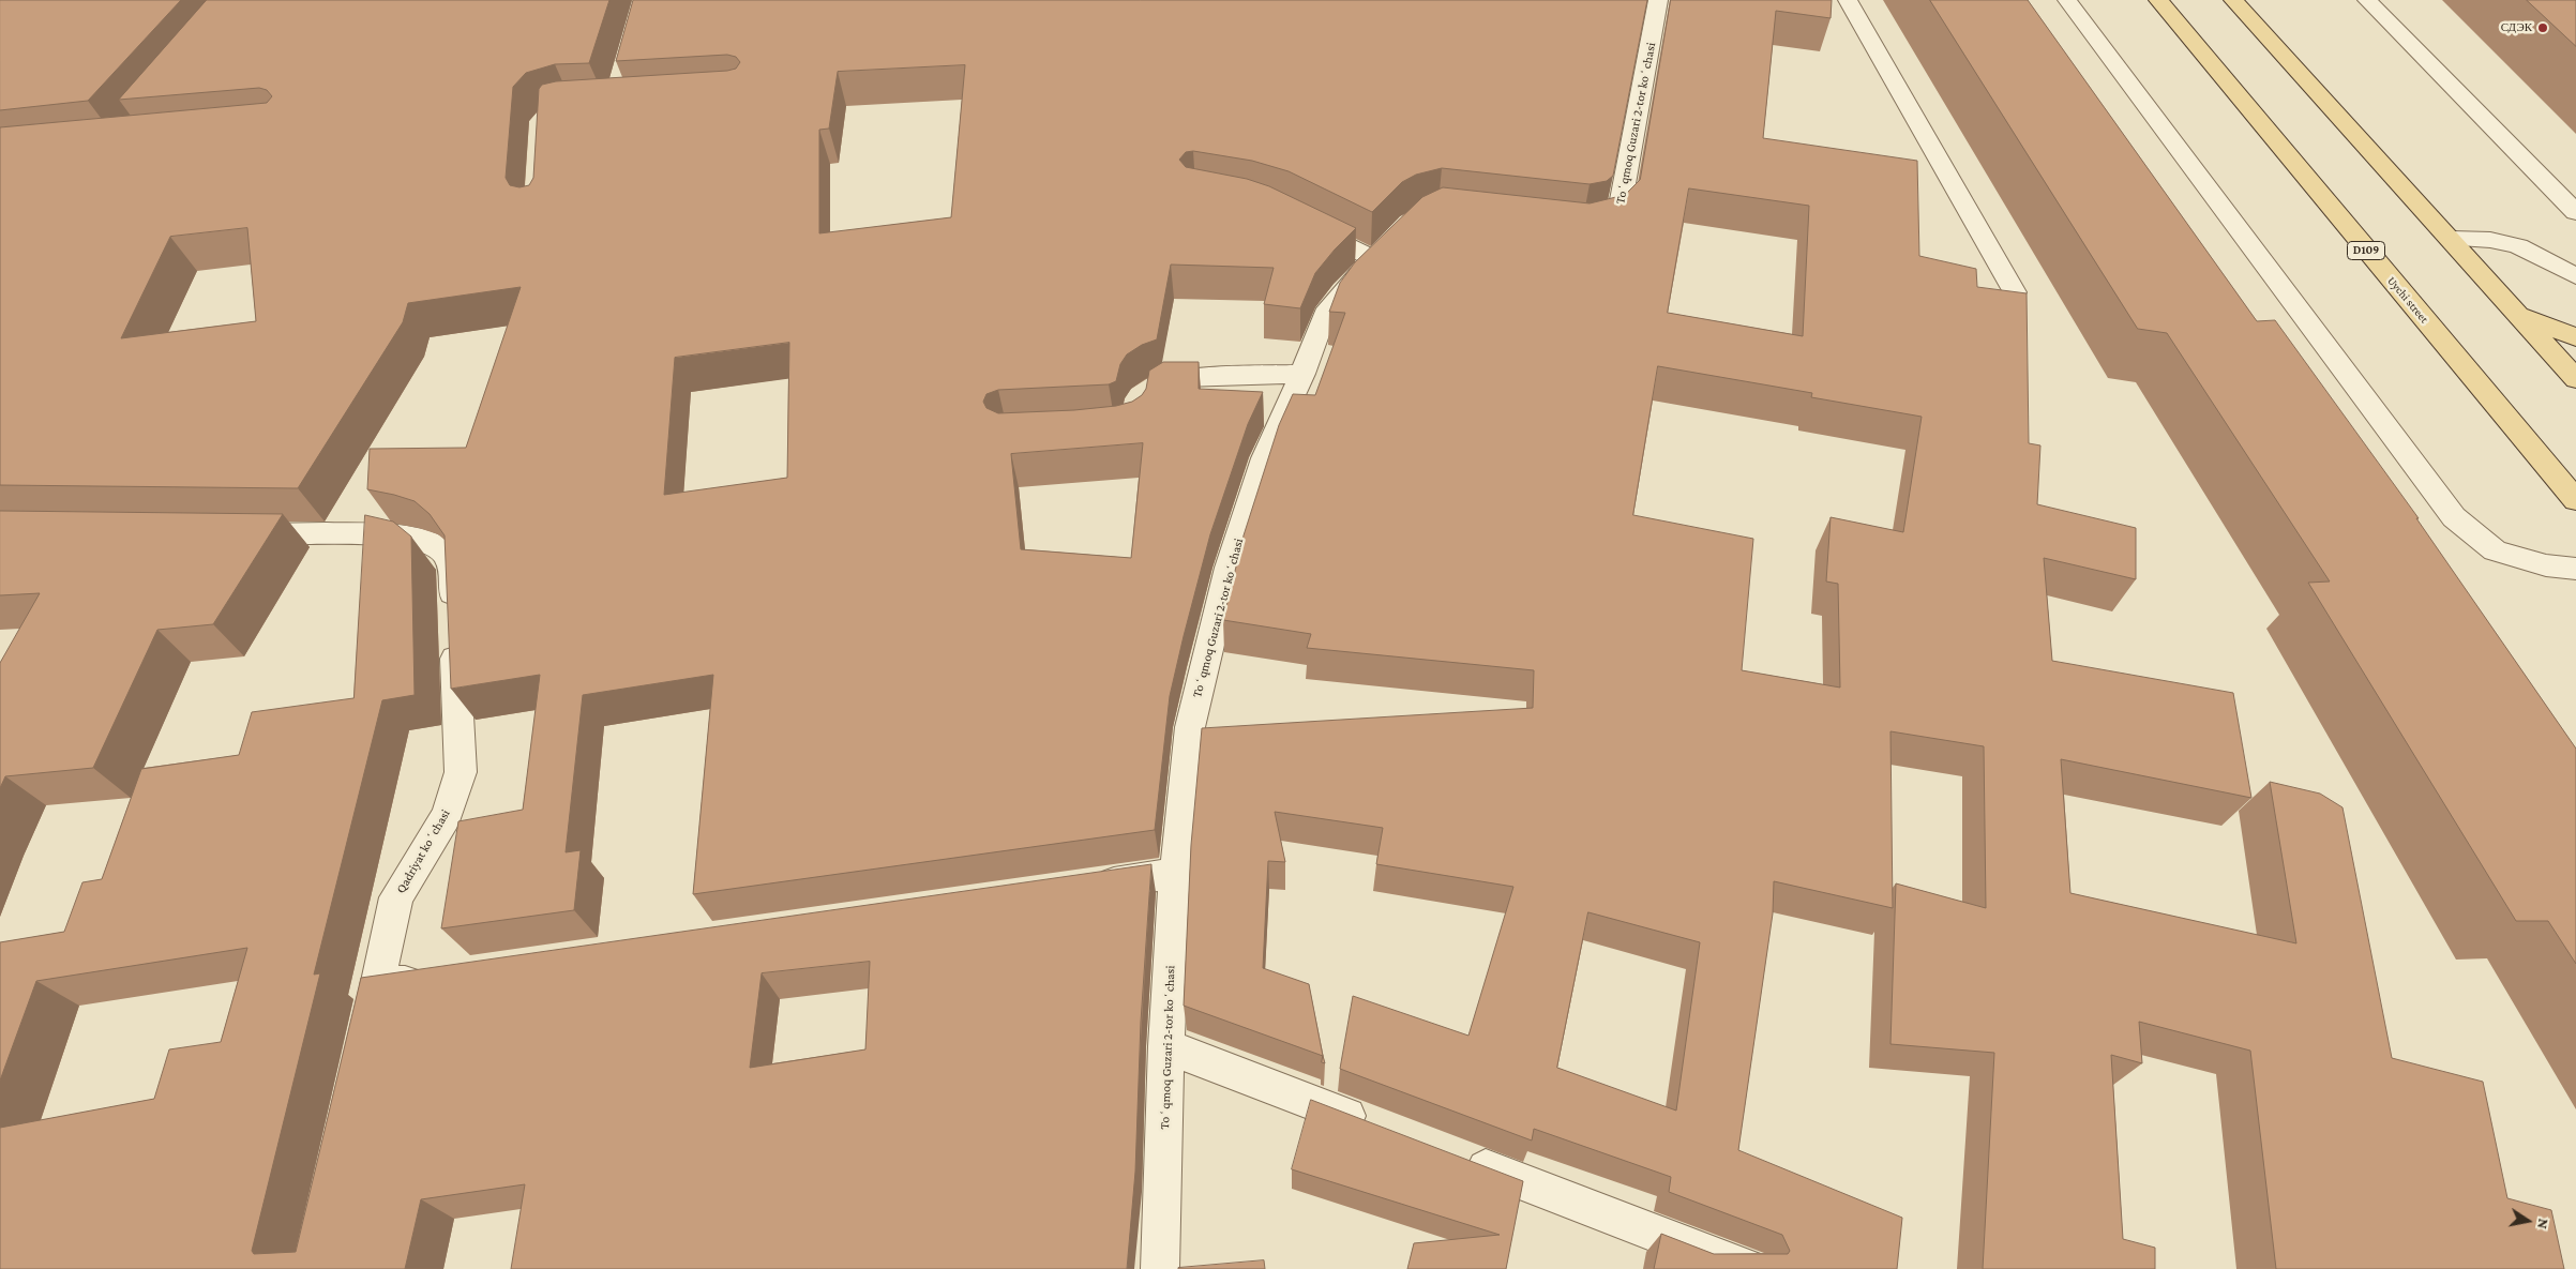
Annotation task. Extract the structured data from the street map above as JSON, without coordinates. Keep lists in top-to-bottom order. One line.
{"streets":{"main road":["D109","Uychi street"],"street":["Toʻqmoq Guzari 2-tor koʻchasi","Qadriyat koʻchasi"]},"places":["СДЭК"],"north":"right"}
